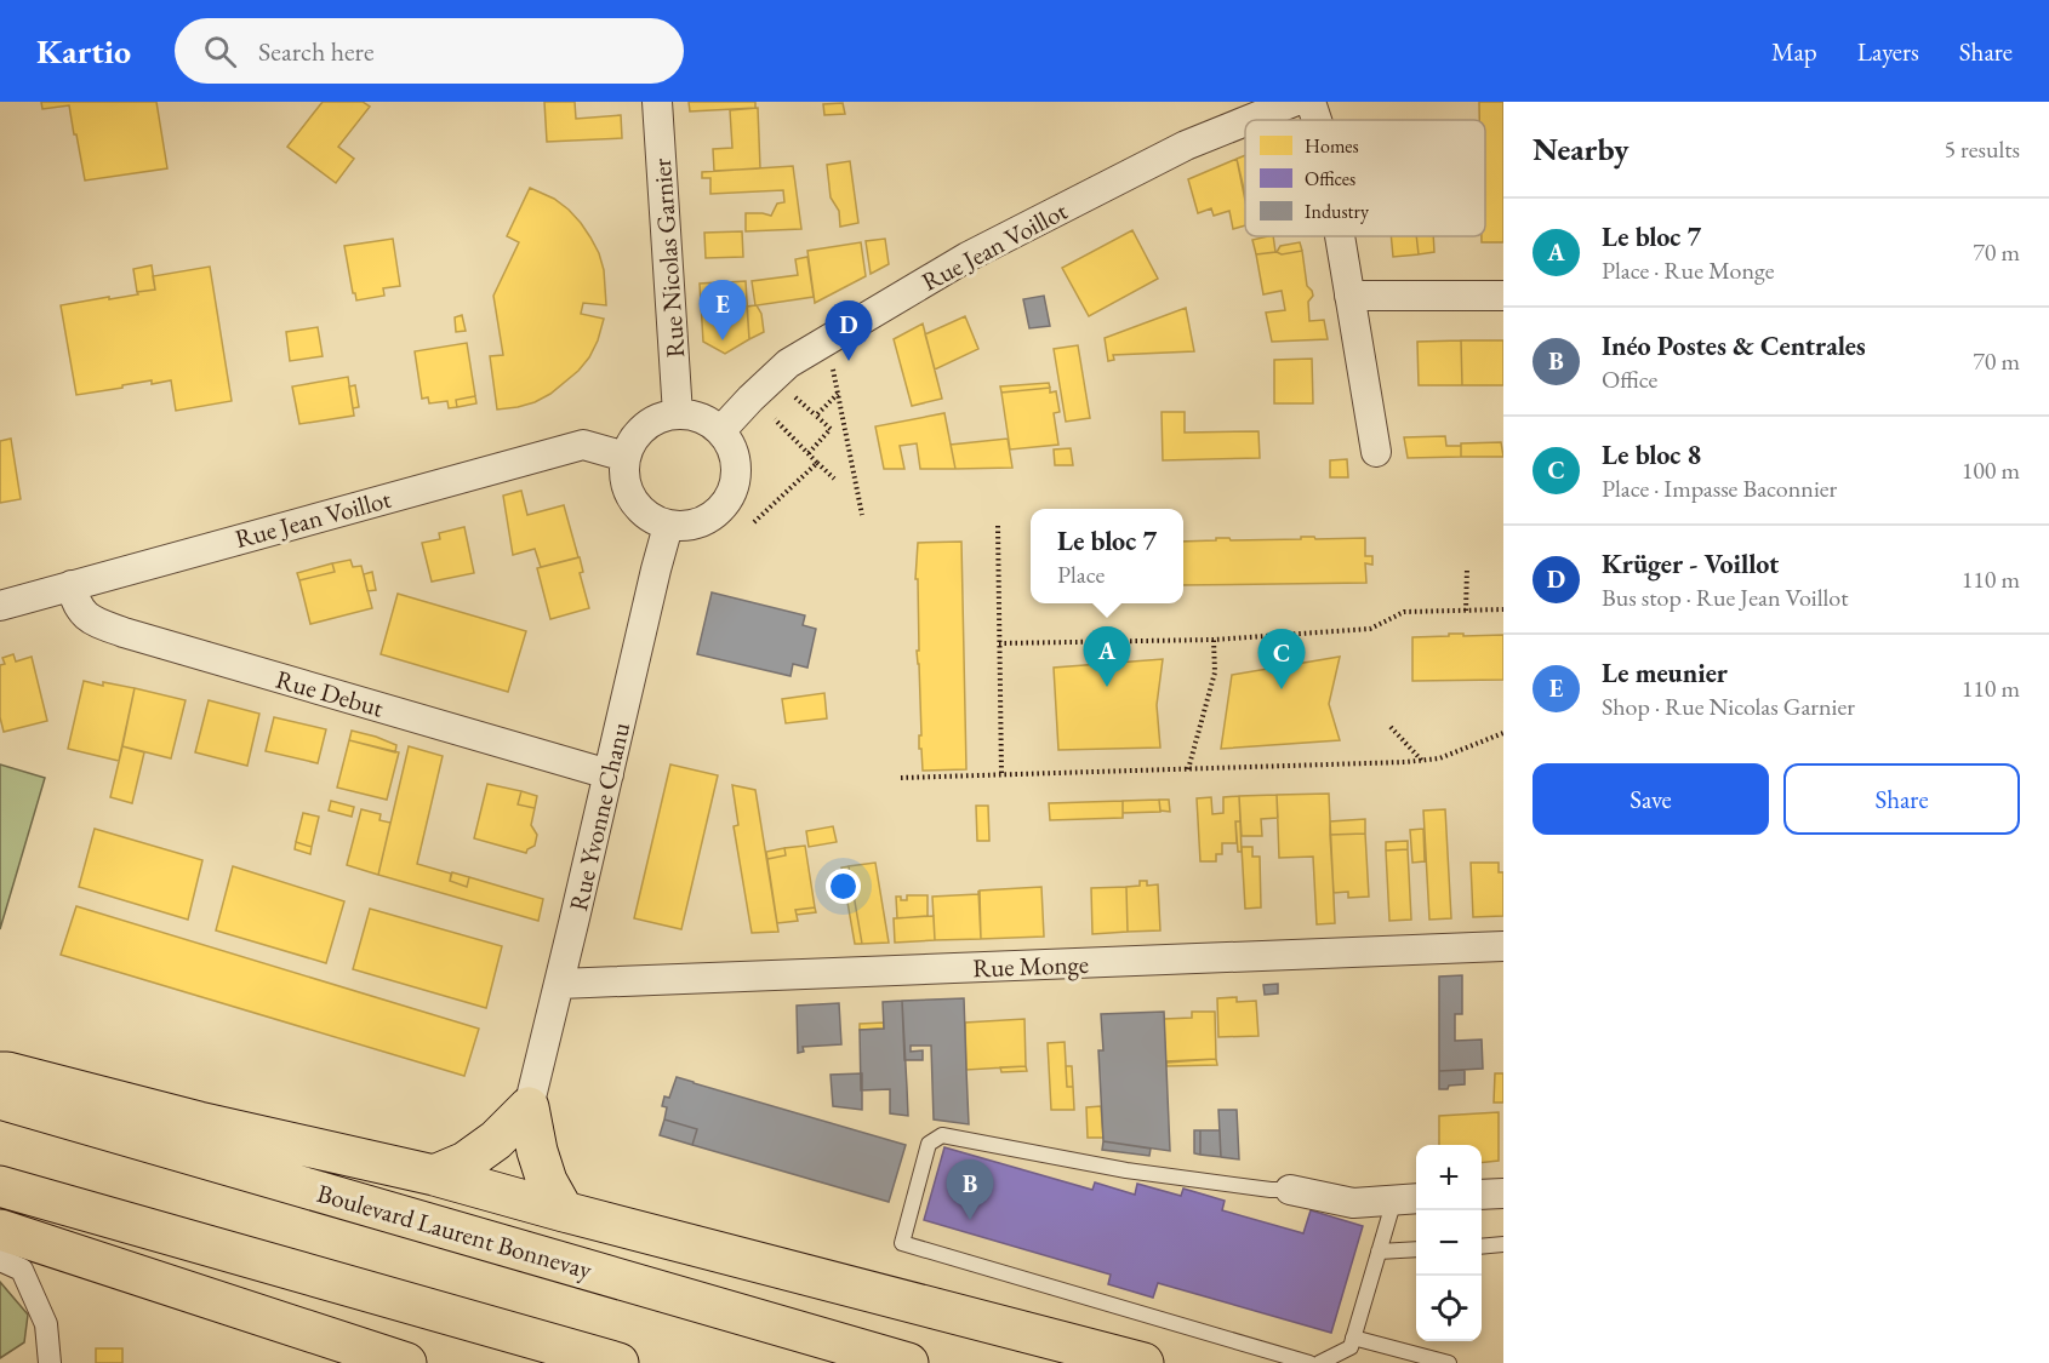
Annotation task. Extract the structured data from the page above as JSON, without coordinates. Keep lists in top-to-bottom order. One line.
{"streets":{"highway":["Boulevard Laurent Bonnevay"],"street":["Rue Jean Voillot","Rue Nicolas Garnier","Rue Debut","Rue Yvonne Chanu","Rue Monge"]},"crossings":[["Rue Jean Voillot","Rue Nicolas Garnier"],["Rue Jean Voillot","Rue Debut"],["Rue Jean Voillot","Rue Yvonne Chanu"],["Rue Nicolas Garnier","Rue Yvonne Chanu"],["Rue Debut","Rue Yvonne Chanu"],["Rue Yvonne Chanu","Rue Monge"]],"legend":["Homes","Offices","Industry"],"page":{"header":"Kartio","search":"Search here","nav":["Map","Layers","Share"],"heading":["Nearby","5 results"],"list":[{"mark":"A","name":"Le bloc 7","note":"Place · Rue Monge","value":"70 m"},{"mark":"B","name":"Inéo Postes & Centrales","note":"Office","value":"70 m"},{"mark":"C","name":"Le bloc 8","note":"Place · Impasse Baconnier","value":"100 m"},{"mark":"D","name":"Krüger - Voillot","note":"Bus stop · Rue Jean Voillot","value":"110 m"},{"mark":"E","name":"Le meunier","note":"Shop · Rue Nicolas Garnier","value":"110 m"}],"pins":["E","D","A","C","B"],"popup":["Le bloc 7","Place"],"buttons":["Save","Share"],"map_buttons":["+","−"]}}
